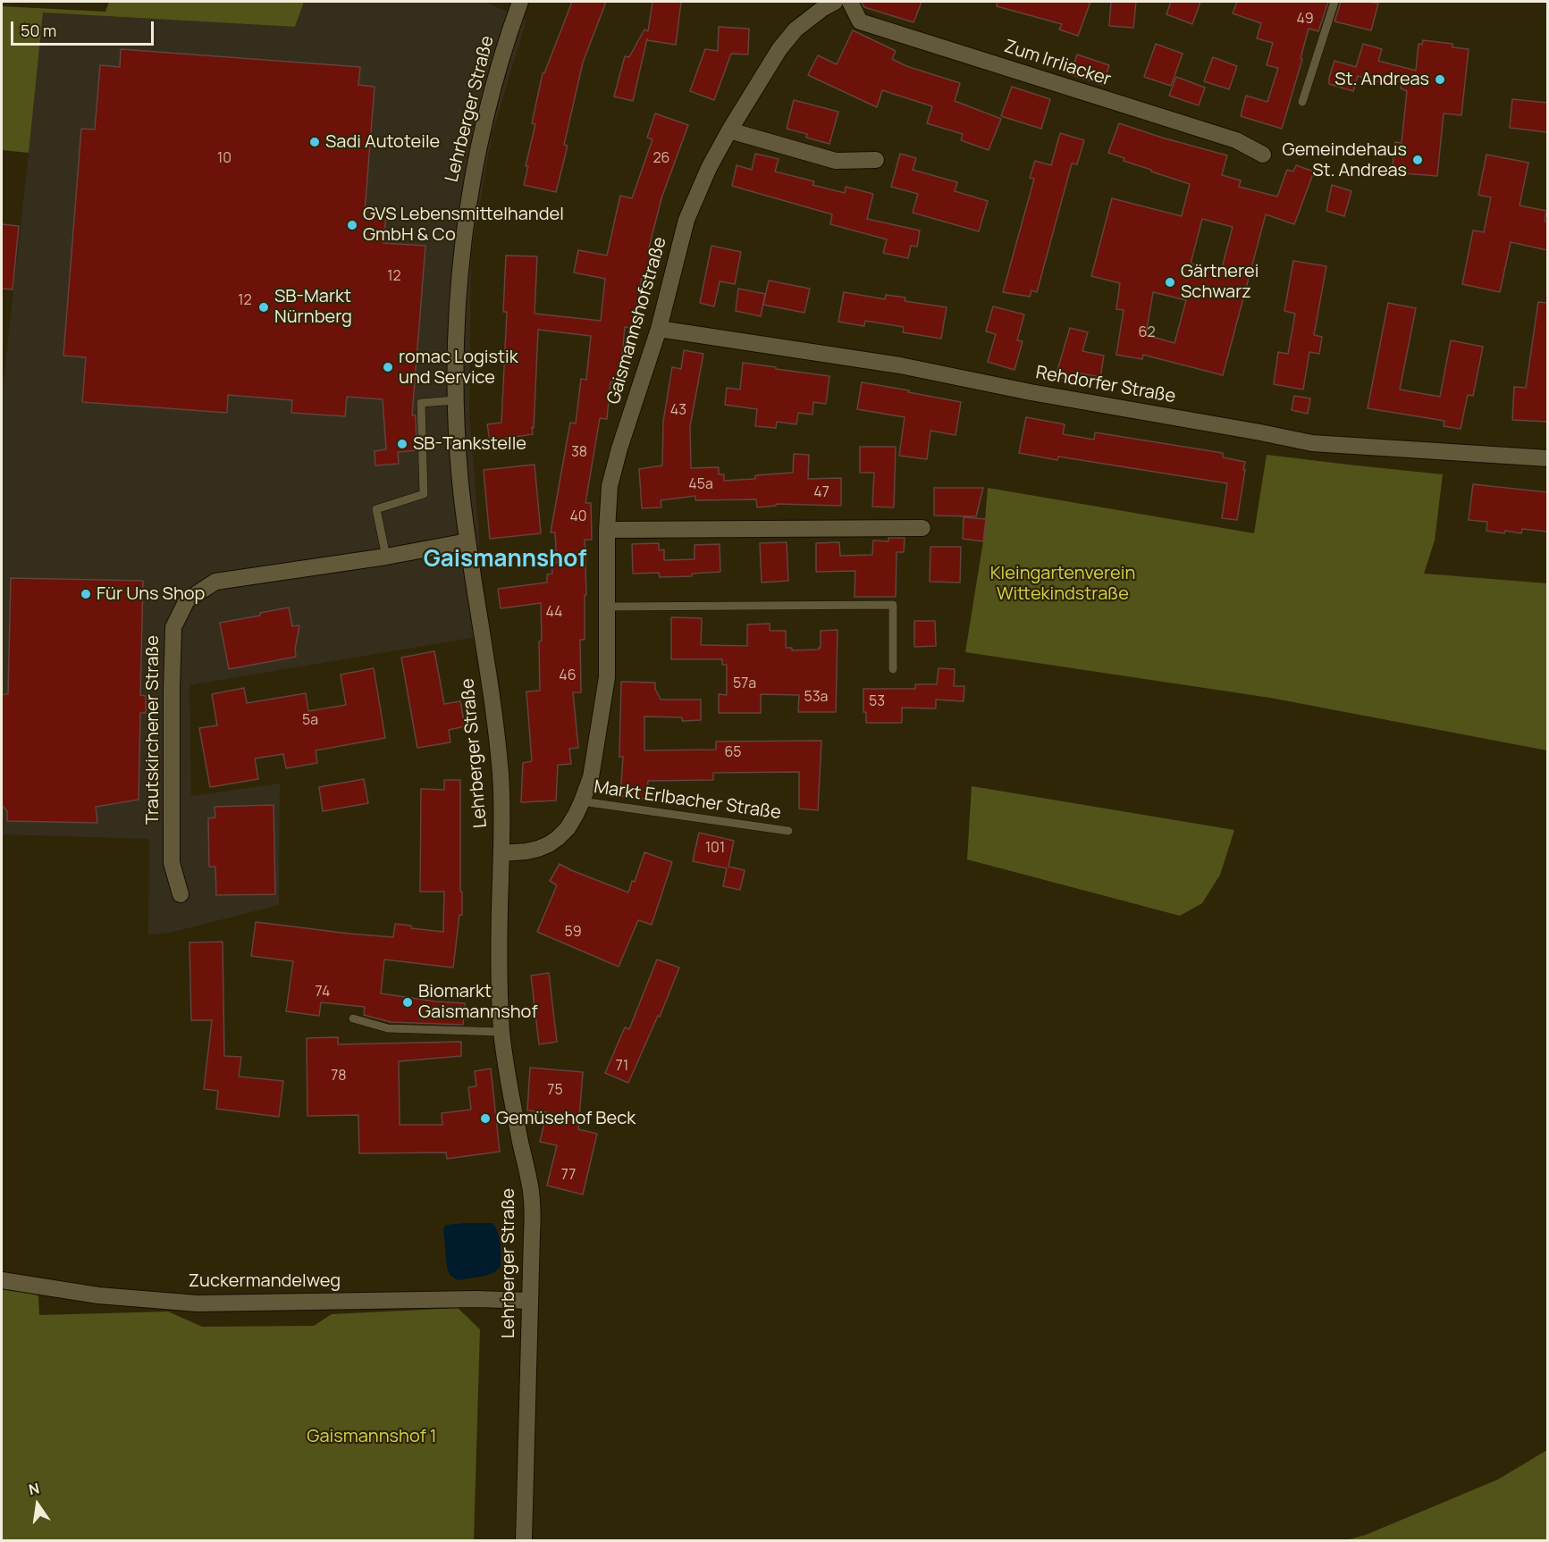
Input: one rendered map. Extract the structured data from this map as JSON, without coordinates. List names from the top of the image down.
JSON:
{
  "streets": {
    "street": [
      "Zum Irrliacker",
      "Lehrberger Straße",
      "Gaismannshofstraße",
      "Rehdorfer Straße",
      "Trautskirchener Straße",
      "Zuckermandelweg"
    ],
    "lane": ["Markt Erlbacher Straße"]
  },
  "crossings": [
    ["Lehrberger Straße", "Gaismannshofstraße"],
    ["Lehrberger Straße", "Trautskirchener Straße"],
    ["Lehrberger Straße", "Zuckermandelweg"],
    ["Gaismannshofstraße", "Rehdorfer Straße"],
    ["Gaismannshofstraße", "Markt Erlbacher Straße"]
  ],
  "districts": ["Gaismannshof"],
  "parks": ["Kleingartenverein Wittekindstraße", "Gaismannshof 1"],
  "places": [
    "St. Andreas",
    "Sadi Autoteile",
    "Gemeindehaus St. Andreas",
    "GVS Lebensmittelhandel GmbH & Co",
    "Gärtnerei Schwarz",
    "SB-Markt Nürnberg",
    "romac Logistik und Service",
    "SB-Tankstelle",
    "Für Uns Shop",
    "Biomarkt Gaismannshof",
    "Gemüsehof Beck"
  ],
  "house_numbers": [
    "49",
    "10",
    "26",
    "12",
    "12",
    "62",
    "43",
    "38",
    "45a",
    "47",
    "40",
    "44",
    "46",
    "57a",
    "53a",
    "53",
    "5a",
    "65",
    "101",
    "59",
    "74",
    "71",
    "78",
    "75",
    "77"
  ],
  "scale_bar": "50 m",
  "north": "top"
}
